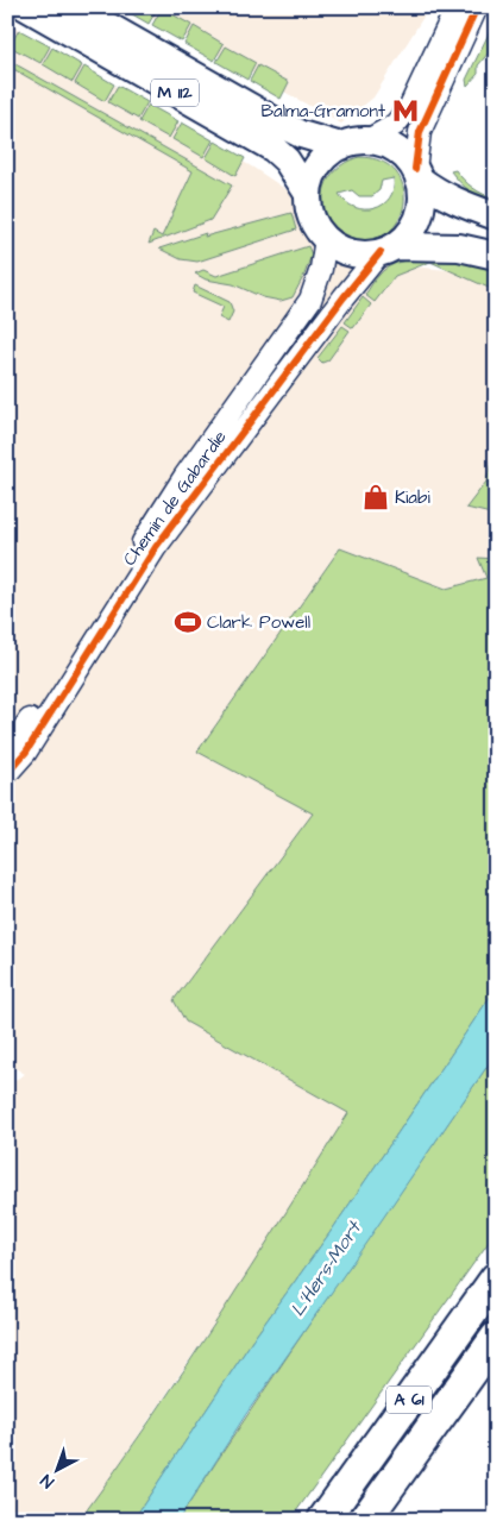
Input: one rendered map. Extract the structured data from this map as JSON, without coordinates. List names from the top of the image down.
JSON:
{
  "streets": {
    "highway": ["A 61"],
    "main road": ["M 112"],
    "street": ["Chemin de Gabardie"]
  },
  "crossings": [
    ["M 112", "Chemin de Gabardie"]
  ],
  "water": ["L'Hers-Mort"],
  "places": {
    "metro station": ["Balma-Gramont"],
    "shop": ["Kiabi"],
    "sports": ["Clark Powell"]
  },
  "north": "bottom left"
}
